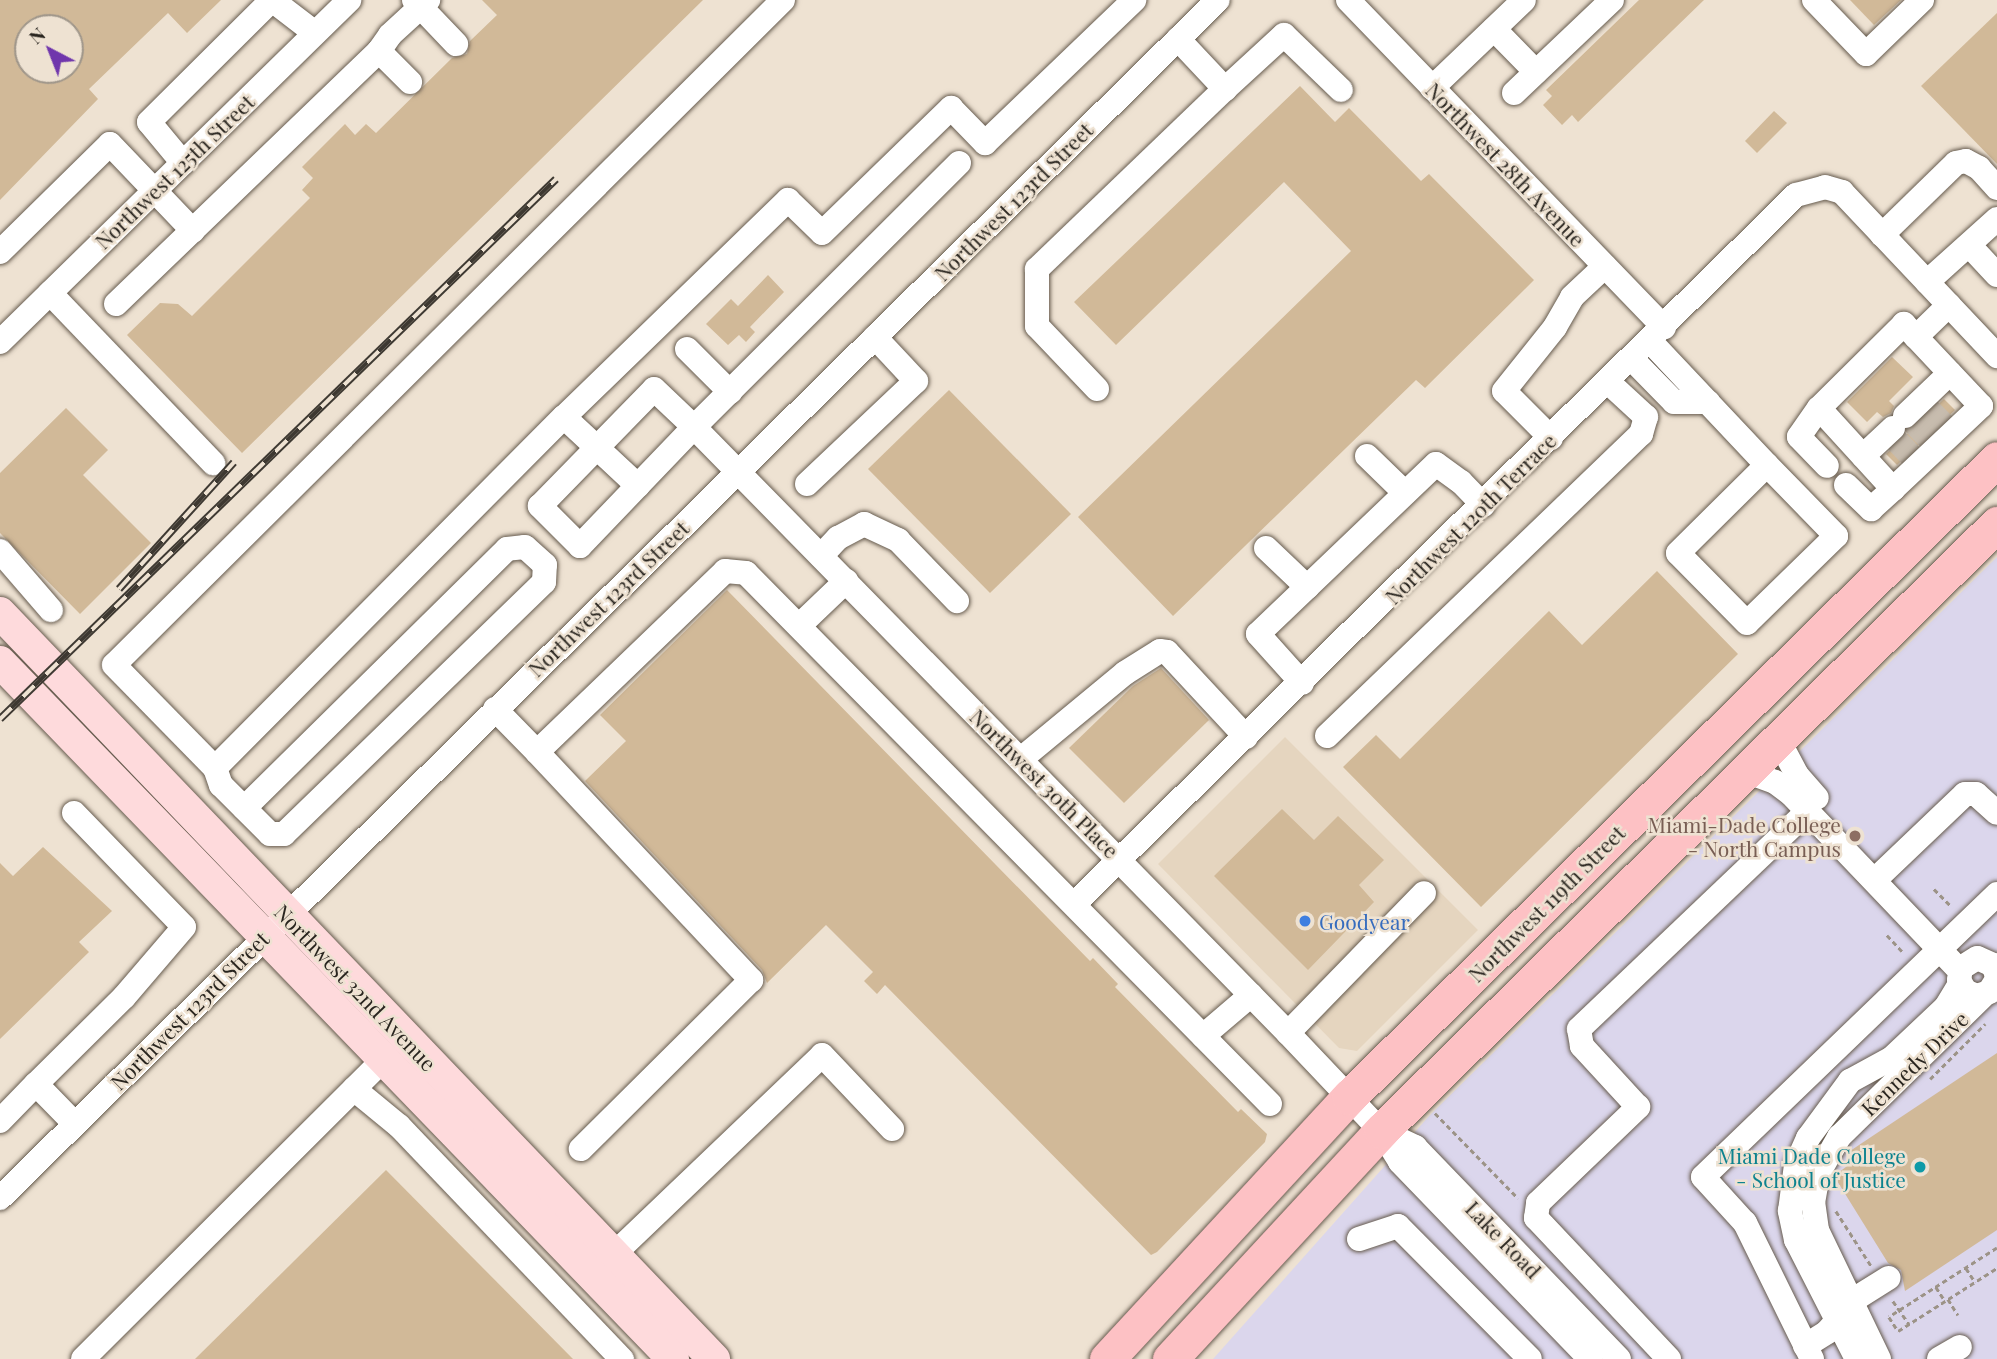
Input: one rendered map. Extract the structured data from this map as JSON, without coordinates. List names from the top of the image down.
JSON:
{
  "streets": {
    "highway": ["Northwest 119th Street"],
    "main road": ["Northwest 32nd Avenue"],
    "street": [
      "Northwest 28th Avenue",
      "Northwest 125th Street",
      "Northwest 123rd Street",
      "Northwest 120th Terrace",
      "Northwest 30th Place",
      "Kennedy Drive",
      "Lake Road"
    ]
  },
  "crossings": [
    ["Northwest 28th Avenue", "Northwest 120th Terrace"],
    ["Northwest 123rd Street", "Northwest 30th Place"],
    ["Northwest 123rd Street", "Northwest 32nd Avenue"],
    ["Northwest 120th Terrace", "Northwest 30th Place"],
    ["Northwest 30th Place", "Northwest 119th Street"],
    ["Northwest 30th Place", "Lake Road"],
    ["Northwest 119th Street", "Lake Road"]
  ],
  "places": ["Miami-Dade College - North Campus", "Goodyear", "Miami Dade College - School of Justice"],
  "north": "top left"
}
